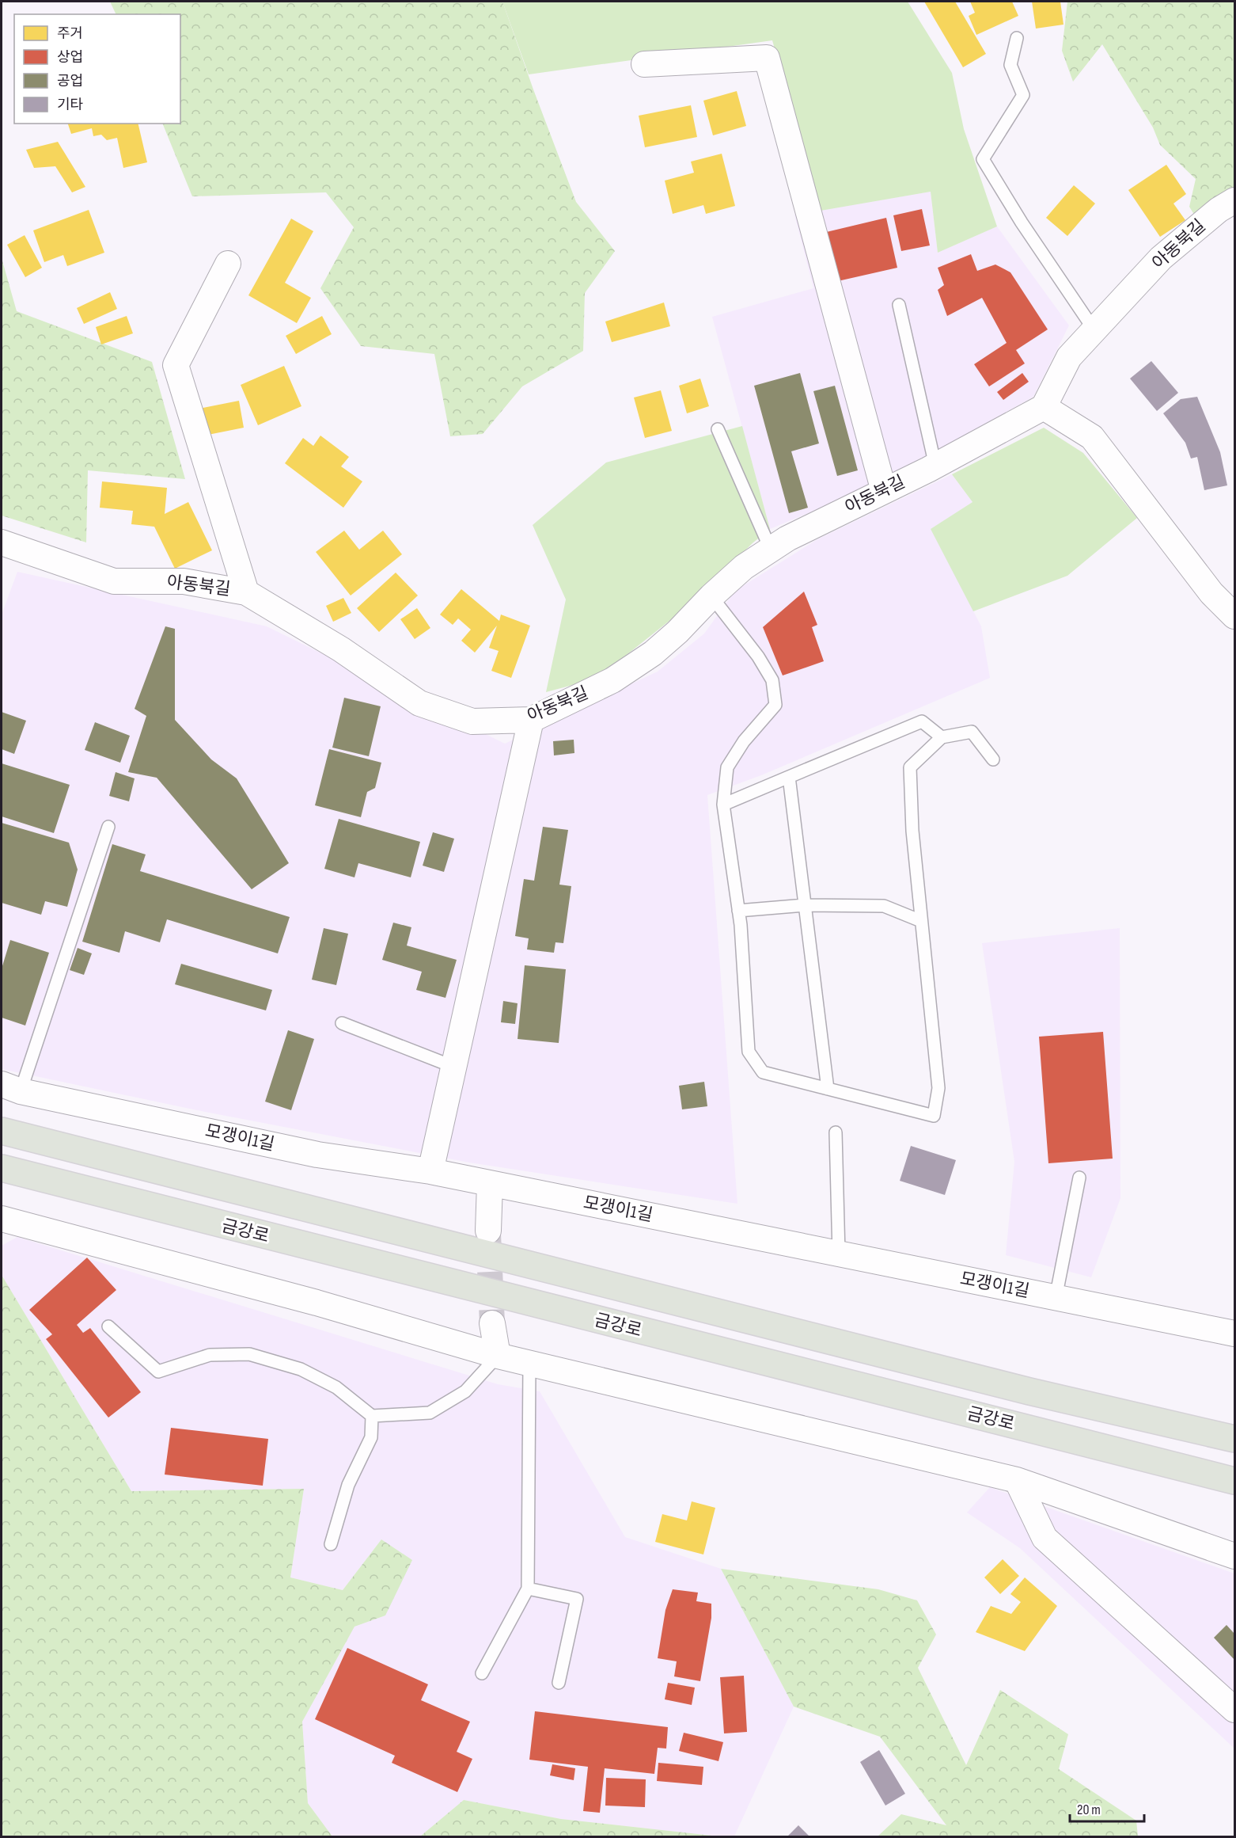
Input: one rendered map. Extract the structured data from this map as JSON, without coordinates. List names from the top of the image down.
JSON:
{
  "streets": {
    "highway": ["금강로"],
    "street": ["아동북길", "모갱이1길"]
  },
  "legend": [
    "주거",
    "상업",
    "공업",
    "기타"
  ],
  "scale_bar": "20 m"
}
